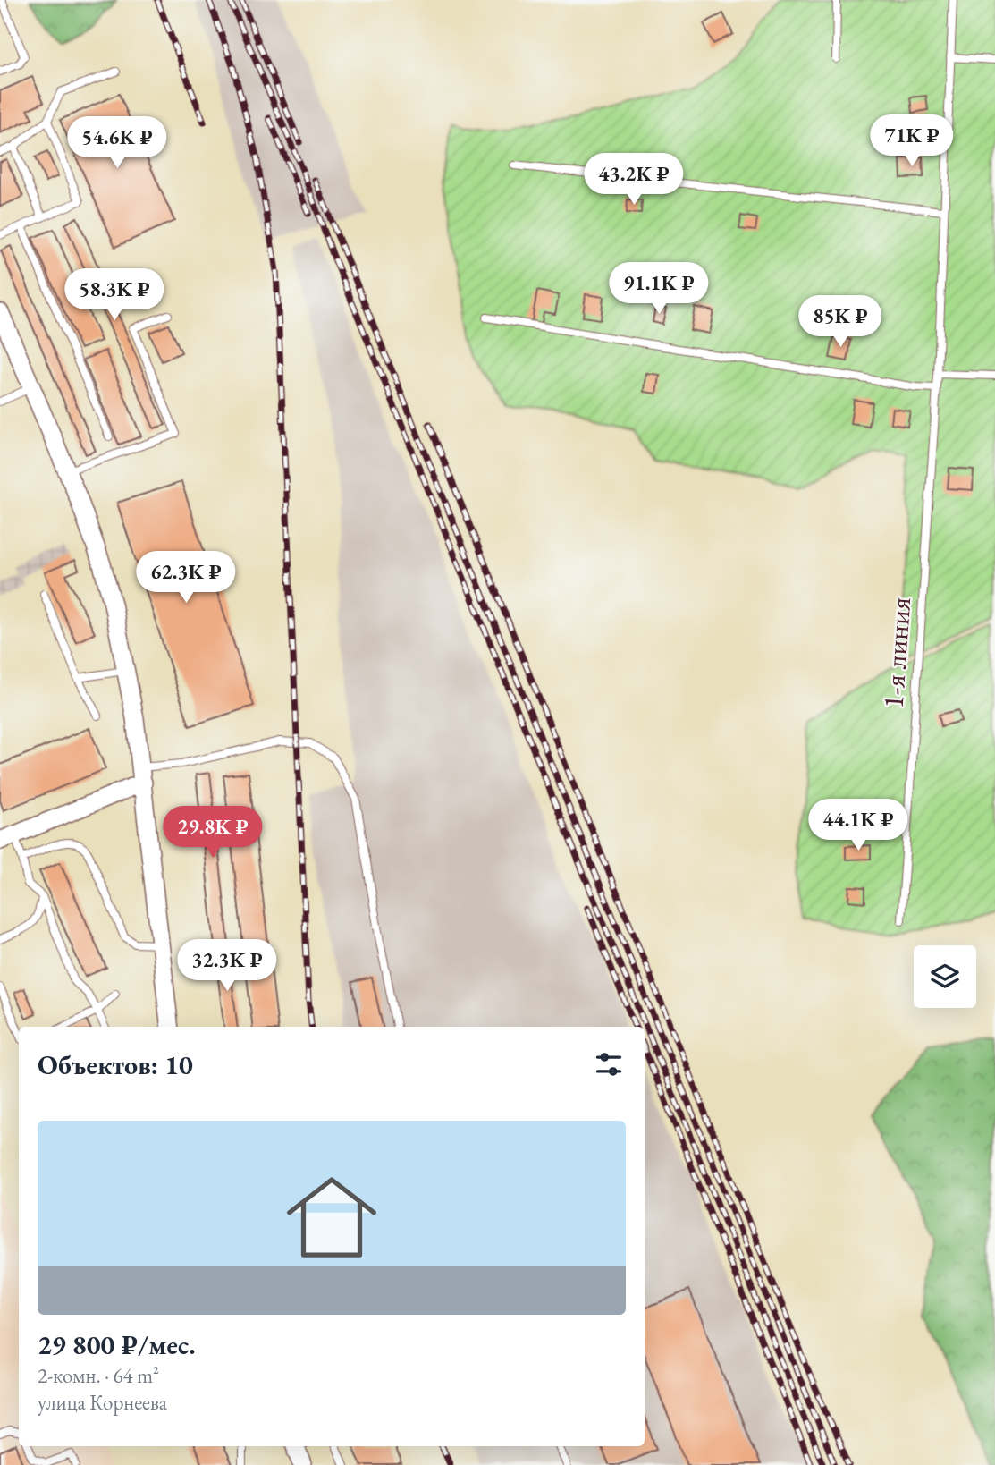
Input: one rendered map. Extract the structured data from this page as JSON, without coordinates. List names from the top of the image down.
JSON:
{
  "streets": {
    "lane": ["1-я линия"]
  },
  "page": {
    "price": [
      "71K ₽",
      "54.6K ₽",
      "43.2K ₽",
      "91.1K ₽",
      "58.3K ₽",
      "85K ₽",
      "62.3K ₽",
      "44.1K ₽",
      "29.8K ₽",
      "32.3K ₽"
    ],
    "heading": "Объектов: 10",
    "list": [
      {
        "name": "29 800 ₽/мес.",
        "note": "2-комн. · 64 m² · улица Корнеева"
      }
    ]
  }
}
